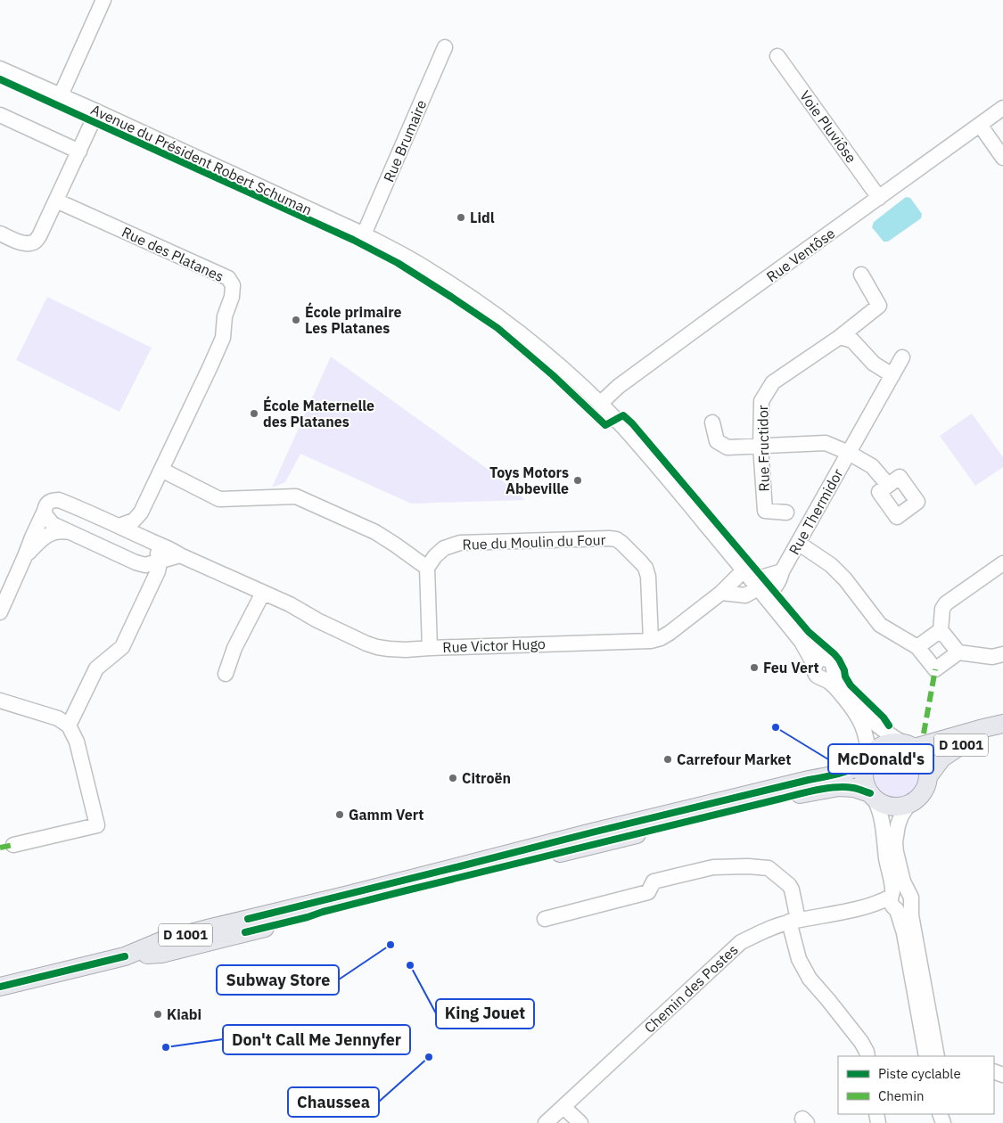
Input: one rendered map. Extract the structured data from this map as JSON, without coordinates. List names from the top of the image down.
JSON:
{
  "streets": {
    "main road": ["D 1001"],
    "street": [
      "Voie Pluviôse",
      "Rue Brumaire",
      "Avenue du Président Robert Schuman",
      "Rue des Platanes",
      "Rue Ventôse",
      "Rue Fructidor",
      "Rue Thermidor",
      "Rue du Moulin du Four",
      "Rue Victor Hugo",
      "Chemin des Postes"
    ]
  },
  "crossings": [
    ["Voie Pluviôse", "Rue Ventôse"],
    ["Rue Brumaire", "Avenue du Président Robert Schuman"],
    ["Avenue du Président Robert Schuman", "Rue Ventôse"],
    ["Avenue du Président Robert Schuman", "Rue Thermidor"],
    ["Avenue du Président Robert Schuman", "Rue Victor Hugo"],
    ["Rue Thermidor", "Rue Victor Hugo"],
    ["Rue du Moulin du Four", "Rue Victor Hugo"]
  ],
  "places": [
    "Lidl",
    "École primaire Les Platanes",
    "École Maternelle des Platanes",
    "Toys Motors Abbeville",
    "Feu Vert",
    "McDonald's",
    "Carrefour Market",
    "Citroën",
    "Gamm Vert",
    "Subway Store",
    "King Jouet",
    "Kiabi",
    "Don't Call Me Jennyfer",
    "Chaussea"
  ],
  "legend": ["Piste cyclable", "Chemin"]
}
